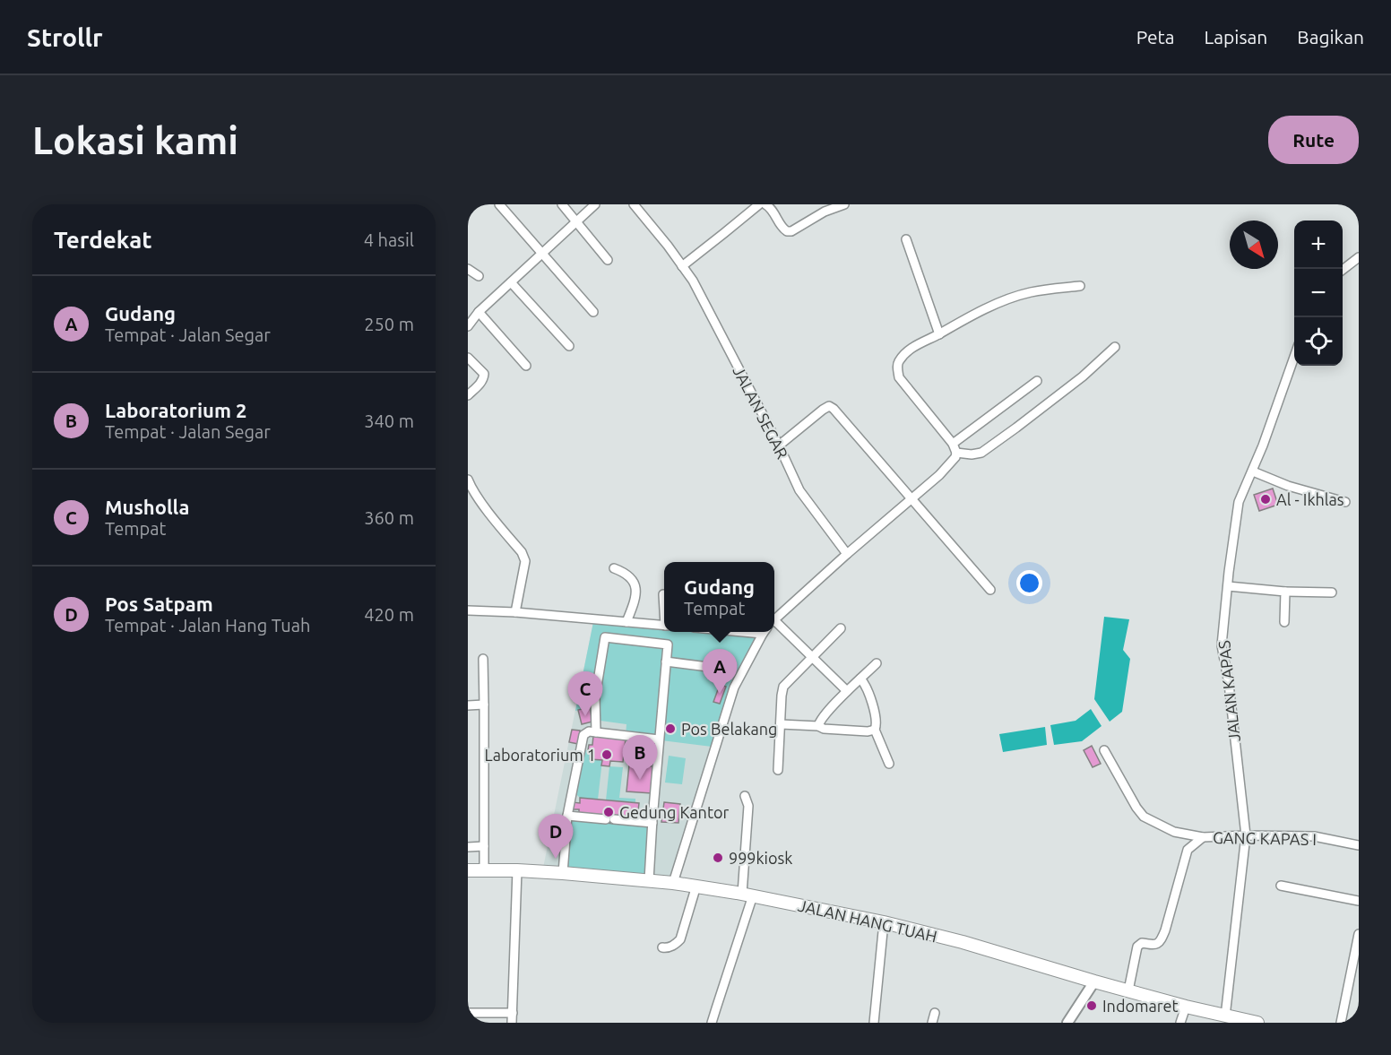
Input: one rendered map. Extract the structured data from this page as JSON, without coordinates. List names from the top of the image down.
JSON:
{
  "streets": {
    "main road": ["JALAN HANG TUAH"],
    "street": ["JALAN SEGAR", "JALAN KAPAS", "GANG KAPAS I"]
  },
  "crossings": [
    ["JALAN KAPAS", "GANG KAPAS I"],
    ["JALAN KAPAS", "JALAN HANG TUAH"]
  ],
  "places": [
    "Al - Ikhlas",
    "Pos Belakang",
    "Laboratorium 1",
    "Gedung Kantor",
    "999kiosk",
    "Indomaret"
  ],
  "north": "bottom right",
  "page": {
    "header": "Strollr",
    "nav": ["Peta", "Lapisan", "Bagikan"],
    "buttons": "Rute",
    "title": "Lokasi kami",
    "heading": ["Terdekat", "4 hasil"],
    "map_buttons": ["+", "−"],
    "list": [
      {
        "mark": "A",
        "name": "Gudang",
        "note": "Tempat · Jalan Segar",
        "value": "250 m"
      },
      {
        "mark": "B",
        "name": "Laboratorium 2",
        "note": "Tempat · Jalan Segar",
        "value": "340 m"
      },
      {
        "mark": "C",
        "name": "Musholla",
        "note": "Tempat",
        "value": "360 m"
      },
      {
        "mark": "D",
        "name": "Pos Satpam",
        "note": "Tempat · Jalan Hang Tuah",
        "value": "420 m"
      }
    ],
    "popup": ["Gudang", "Tempat"],
    "pins": [
      "A",
      "C",
      "B",
      "D"
    ]
  }
}
